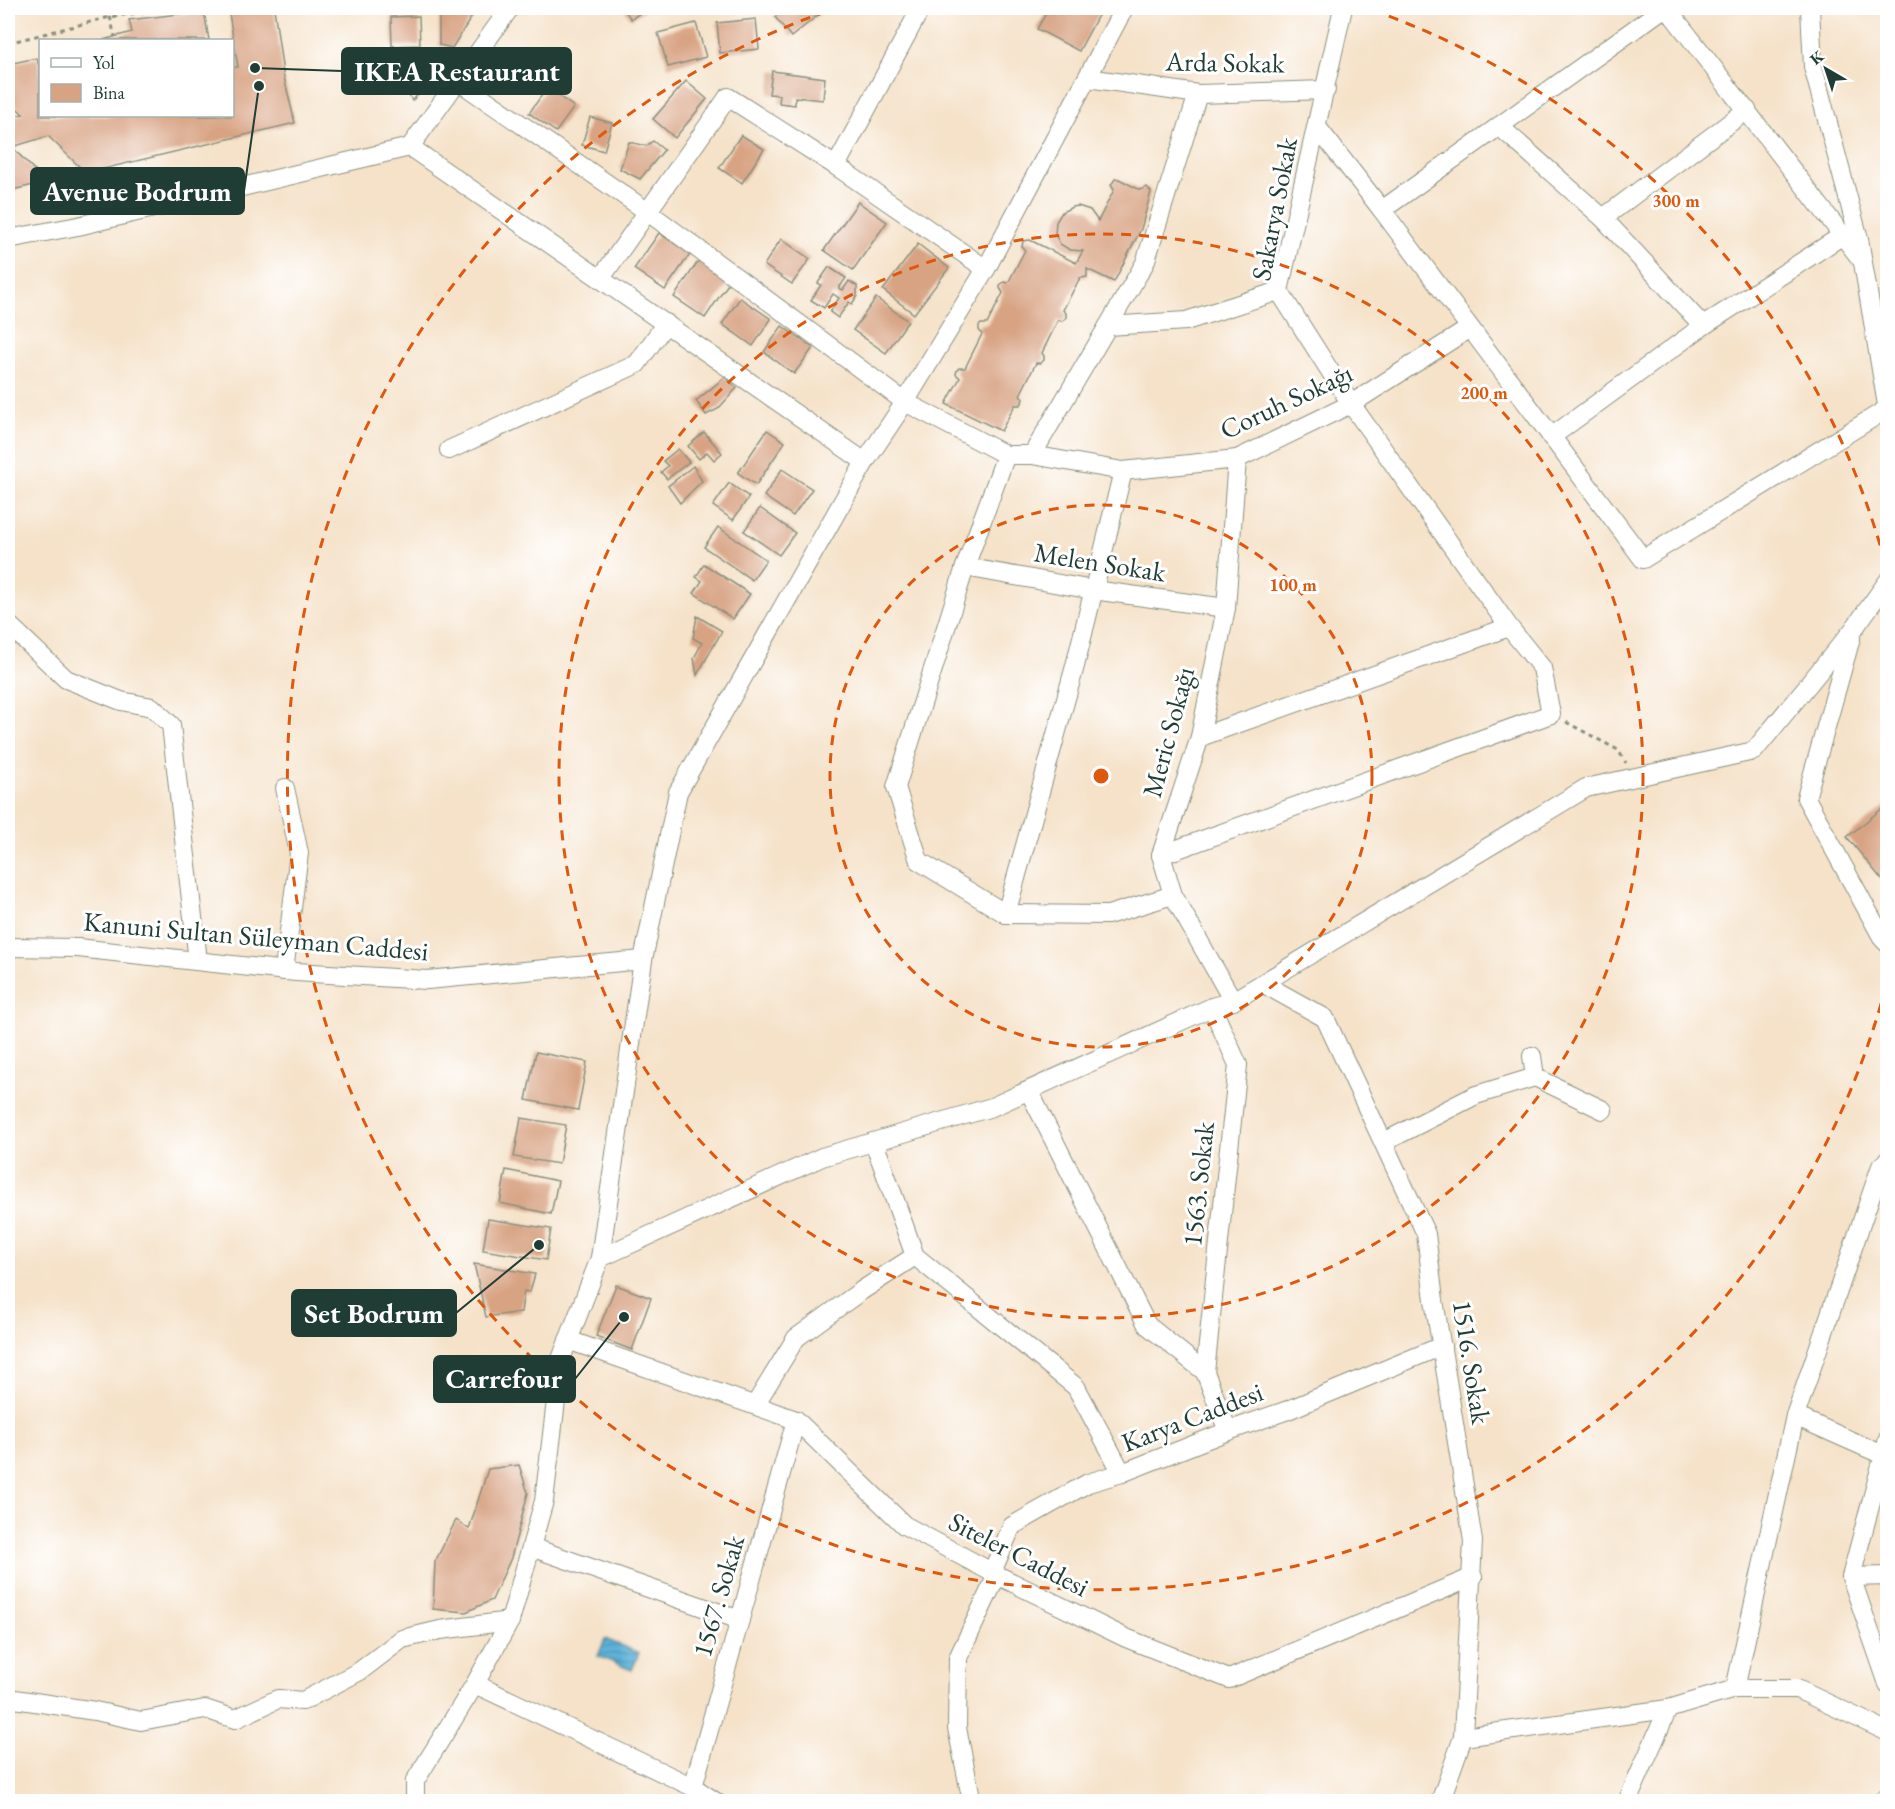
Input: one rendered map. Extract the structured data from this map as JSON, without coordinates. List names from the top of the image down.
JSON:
{
  "streets": {
    "street": [
      "Arda Sokak",
      "Sakarya Sokak",
      "Coruh Sokağı",
      "Melen Sokak",
      "Meric Sokağı",
      "Kanuni Sultan Süleyman Caddesi",
      "1563. Sokak",
      "1516. Sokak",
      "Karya Caddesi",
      "Siteler Caddesi",
      "1567. Sokak"
    ]
  },
  "crossings": [
    ["Arda Sokak", "Sakarya Sokak"],
    ["Sakarya Sokak", "Coruh Sokağı"],
    ["Coruh Sokağı", "Meric Sokağı"],
    ["Melen Sokak", "Meric Sokağı"],
    ["1516. Sokak", "Karya Caddesi"],
    ["1516. Sokak", "Siteler Caddesi"],
    ["Karya Caddesi", "Siteler Caddesi"],
    ["Siteler Caddesi", "1567. Sokak"]
  ],
  "places": [
    "IKEA Restaurant",
    "Avenue Bodrum",
    "Set Bodrum",
    "Carrefour"
  ],
  "legend": ["Yol", "Bina"],
  "north": "top left",
  "rings": ["300 m", "200 m", "100 m"]
}
